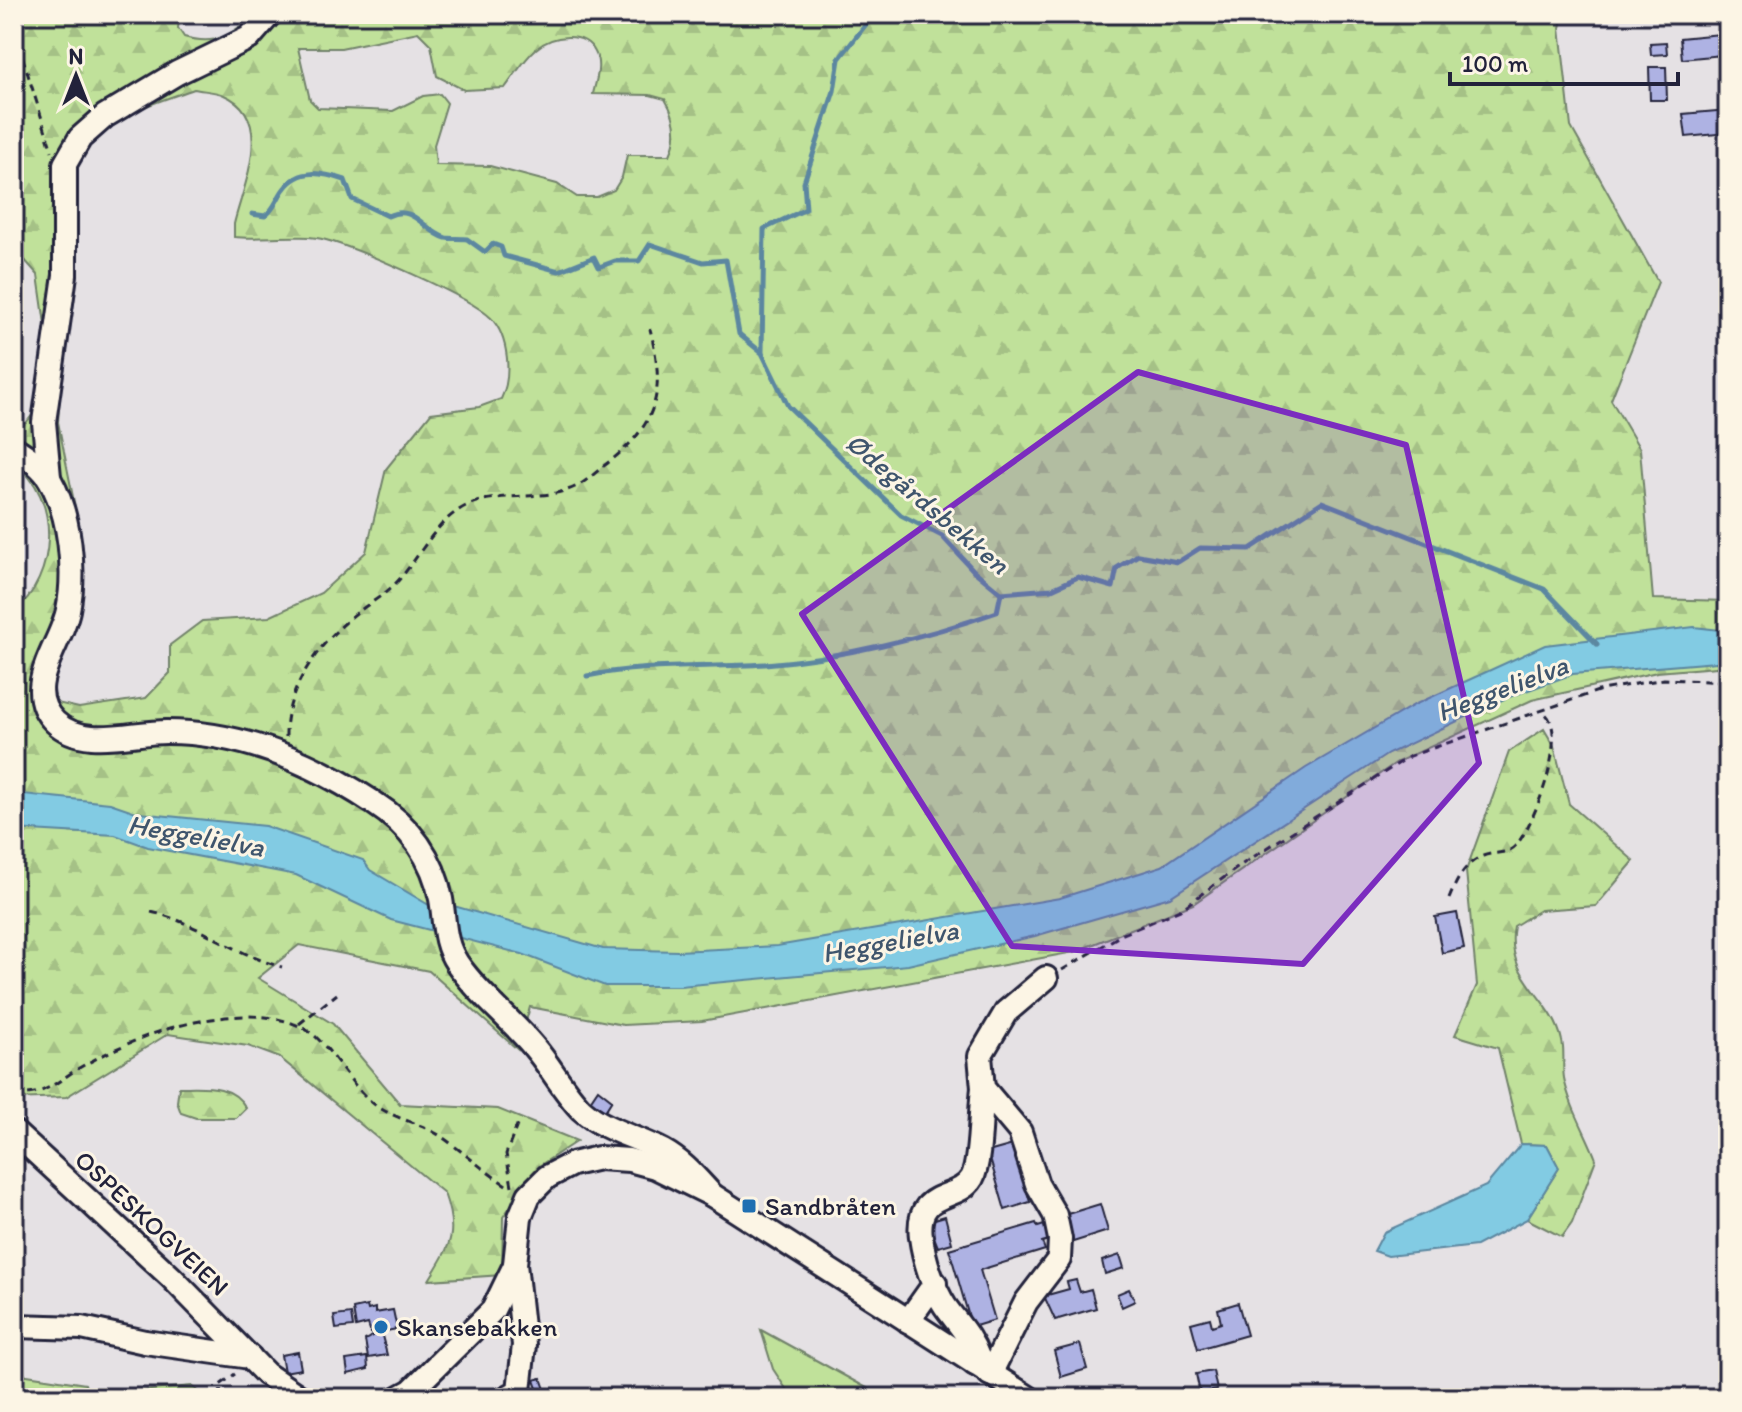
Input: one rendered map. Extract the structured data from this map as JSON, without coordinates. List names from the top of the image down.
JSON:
{
  "streets": {
    "street": ["OSPESKOGVEIEN"]
  },
  "water": ["Ødegårdsbekken", "Heggelielva"],
  "places": {
    "transit": ["Sandbråten"],
    "other": ["Skansebakken"]
  },
  "scale_bar": "100 m",
  "north": "top"
}
